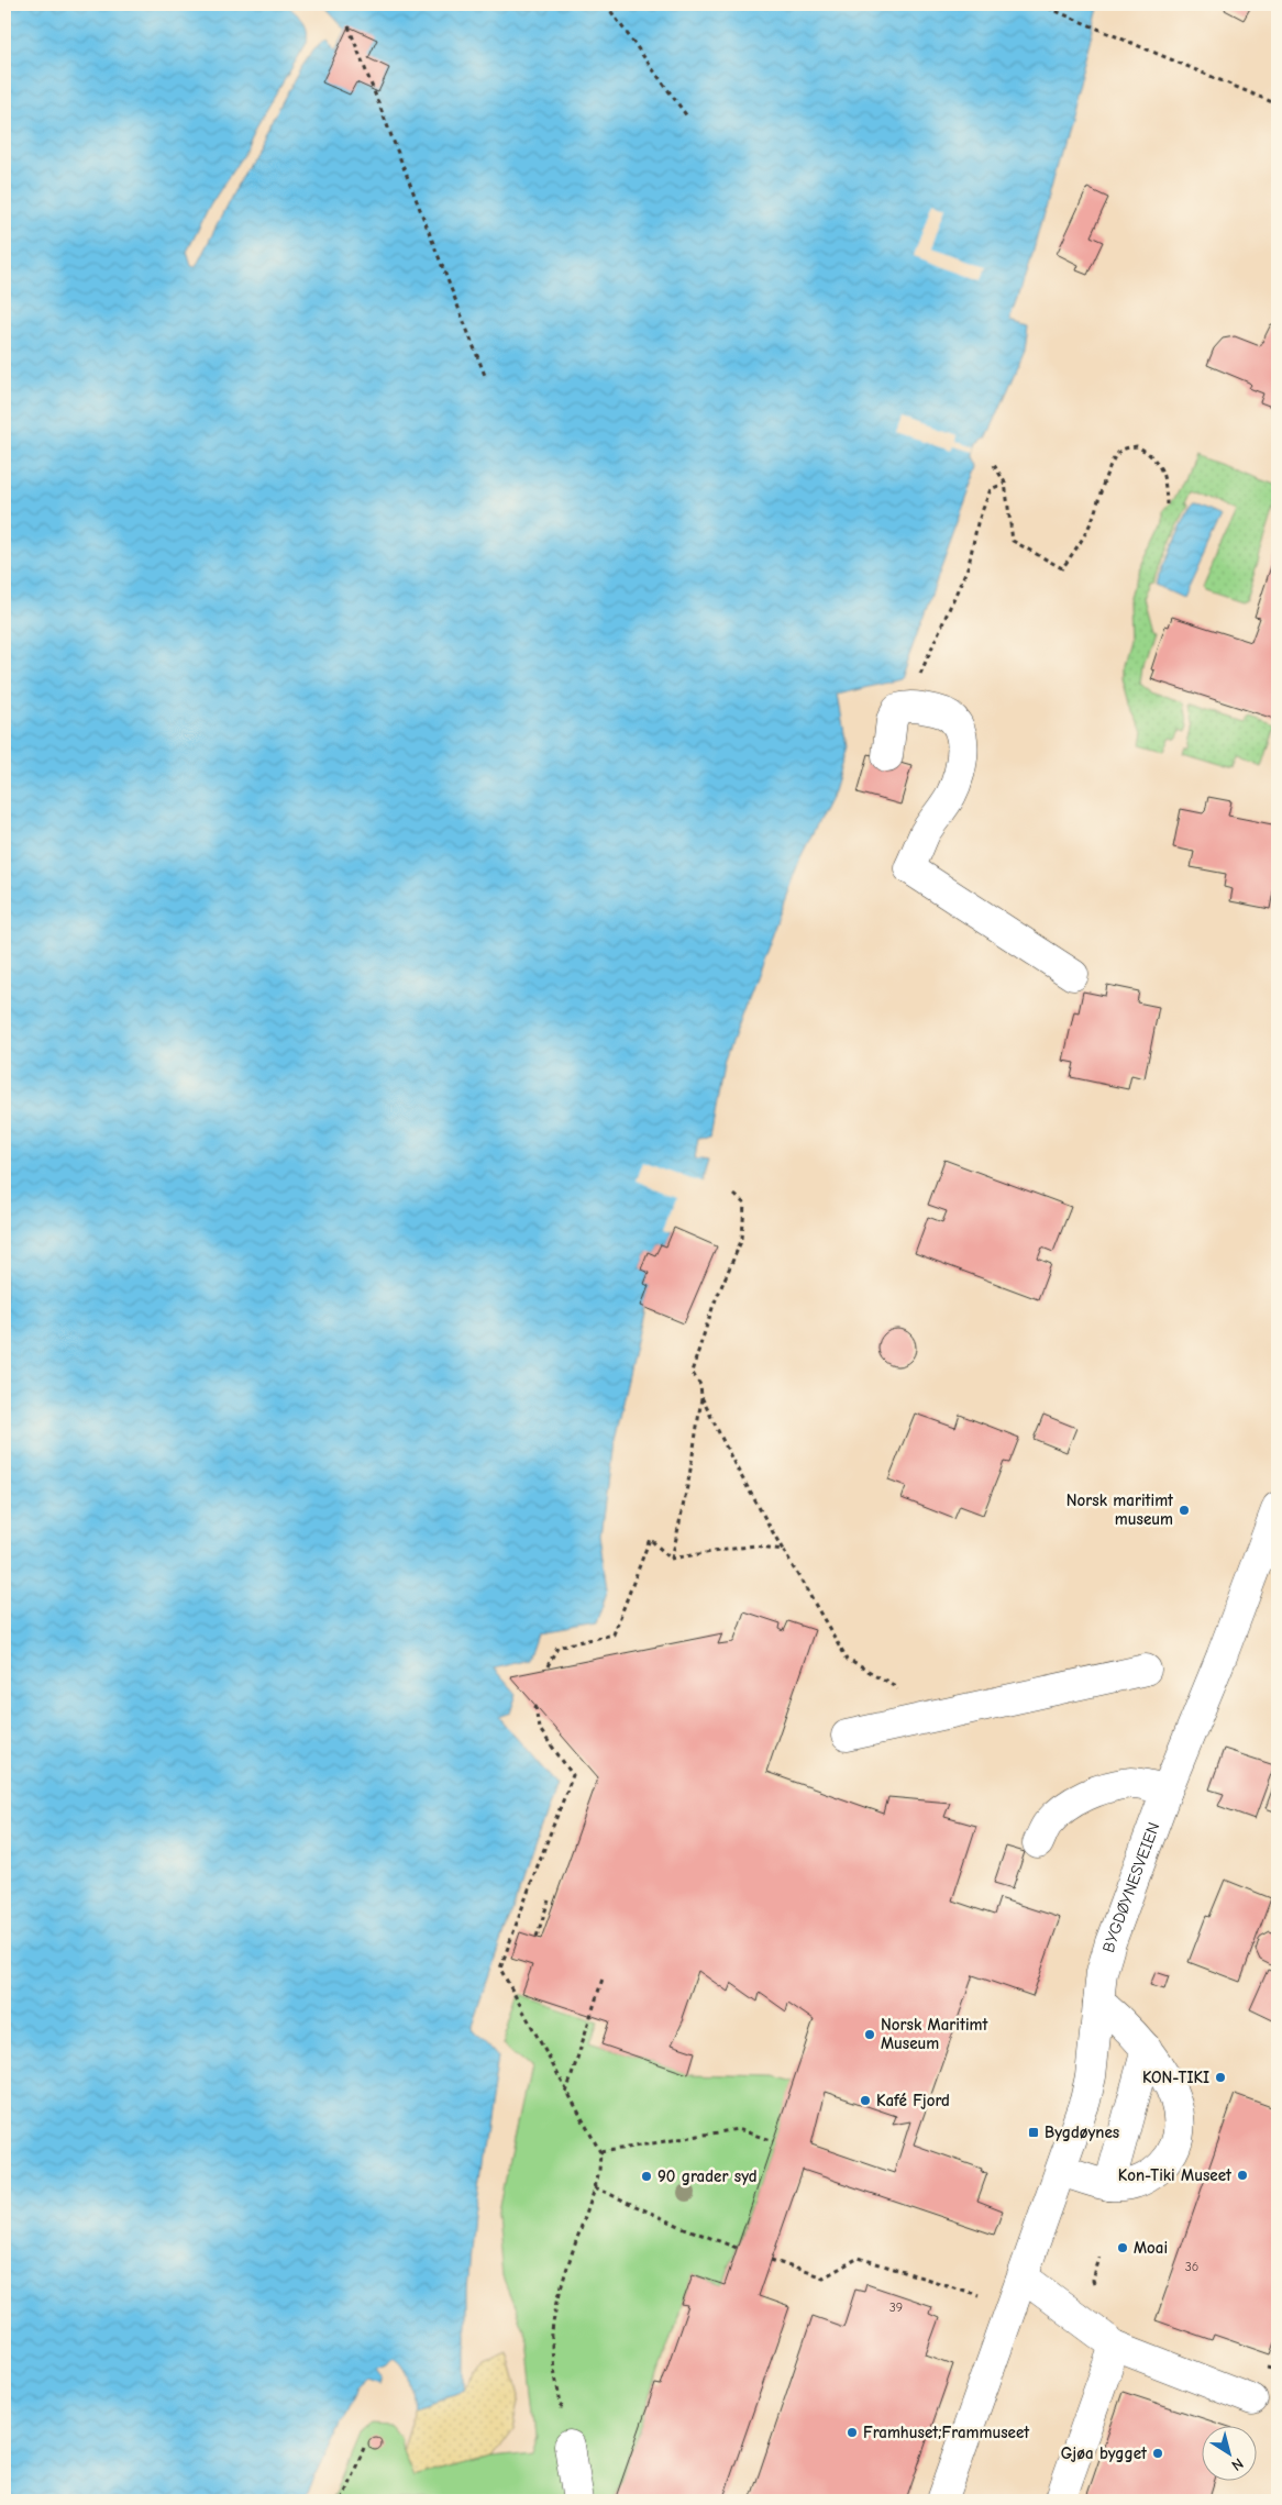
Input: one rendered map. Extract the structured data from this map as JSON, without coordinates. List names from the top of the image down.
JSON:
{
  "streets": {
    "street": ["BYGDØYNESVEIEN"]
  },
  "places": {
    "other": [
      "Norsk maritimt museum",
      "Norsk Maritimt Museum",
      "KON-TIKI",
      "Kafé Fjord",
      "Kon-Tiki Museet",
      "90 grader syd",
      "Moai",
      "Framhuset;Frammuseet",
      "Gjøa bygget"
    ],
    "transit": ["Bygdøynes"]
  },
  "house_numbers": ["36", "39"],
  "north": "bottom right"
}
